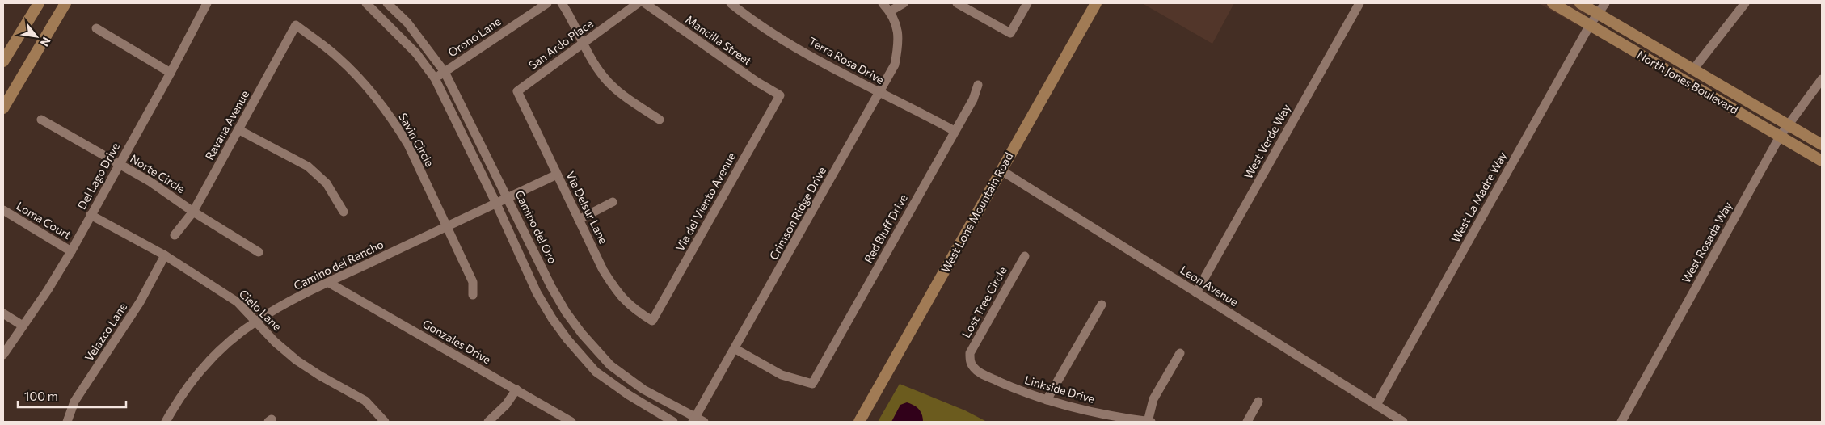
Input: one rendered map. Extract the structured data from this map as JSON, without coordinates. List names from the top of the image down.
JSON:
{
  "streets": {
    "main road": ["North Jones Boulevard", "West Lone Mountain Road"],
    "street": [
      "Orono Lane",
      "Mancilla Street",
      "San Ardo Place",
      "Terra Rosa Drive",
      "Ravana Avenue",
      "Savin Circle",
      "West Verde Way",
      "Norte Circle",
      "Del Lago Drive",
      "West La Madre Way",
      "Via del Viento Avenue",
      "Via Delsur Lane",
      "Crimson Ridge Drive",
      "Loma Court",
      "Camino del Oro",
      "Red Bluff Drive",
      "West Rosada Way",
      "Camino del Rancho",
      "Leon Avenue",
      "Lost Tree Circle",
      "Cielo Lane",
      "Velazco Lane",
      "Gonzales Drive",
      "Linkside Drive"
    ]
  },
  "crossings": [
    ["Orono Lane", "Camino del Oro"],
    ["Mancilla Street", "Via del Viento Avenue"],
    ["San Ardo Place", "Via Delsur Lane"],
    ["Terra Rosa Drive", "Crimson Ridge Drive"],
    ["Terra Rosa Drive", "Red Bluff Drive"],
    ["North Jones Boulevard", "West La Madre Way"],
    ["North Jones Boulevard", "West Rosada Way"],
    ["Ravana Avenue", "Savin Circle"],
    ["Ravana Avenue", "Norte Circle"],
    ["Savin Circle", "Camino del Rancho"],
    ["West Verde Way", "Leon Avenue"],
    ["Norte Circle", "Del Lago Drive"],
    ["Del Lago Drive", "Loma Court"],
    ["Del Lago Drive", "Cielo Lane"],
    ["West La Madre Way", "Leon Avenue"],
    ["Via del Viento Avenue", "Via Delsur Lane"],
    ["Via Delsur Lane", "Camino del Rancho"],
    ["West Lone Mountain Road", "Leon Avenue"],
    ["Crimson Ridge Drive", "Camino del Oro"],
    ["Crimson Ridge Drive", "Red Bluff Drive"],
    ["Camino del Oro", "Camino del Rancho"],
    ["Camino del Rancho", "Cielo Lane"],
    ["Camino del Rancho", "Gonzales Drive"],
    ["Lost Tree Circle", "Linkside Drive"],
    ["Cielo Lane", "Velazco Lane"]
  ],
  "scale_bar": "100 m",
  "north": "bottom right"
}
